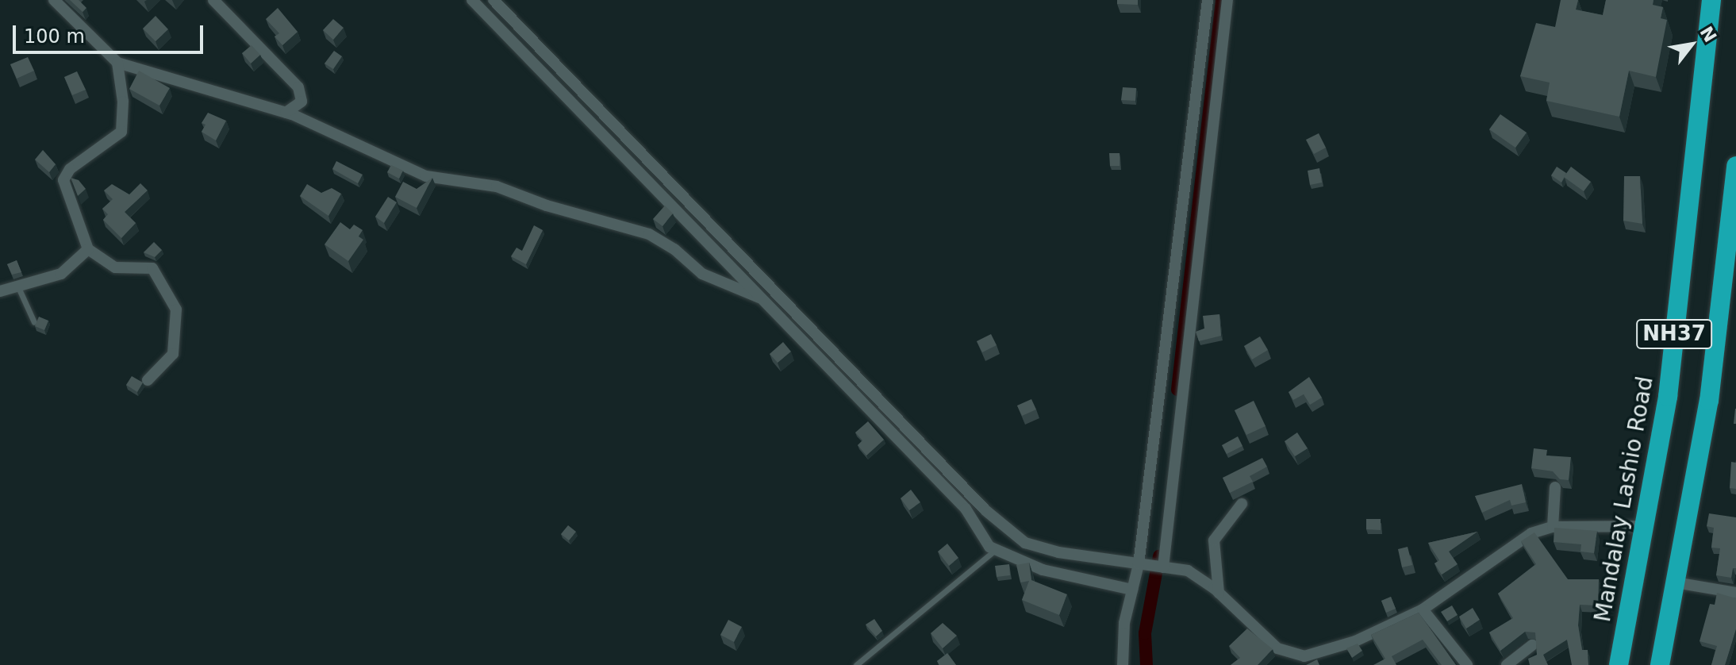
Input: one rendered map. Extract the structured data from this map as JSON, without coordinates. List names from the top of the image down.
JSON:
{
  "streets": {
    "highway": ["NH37", "Mandalay Lashio Road"]
  },
  "scale_bar": "100 m",
  "north": "top right"
}
